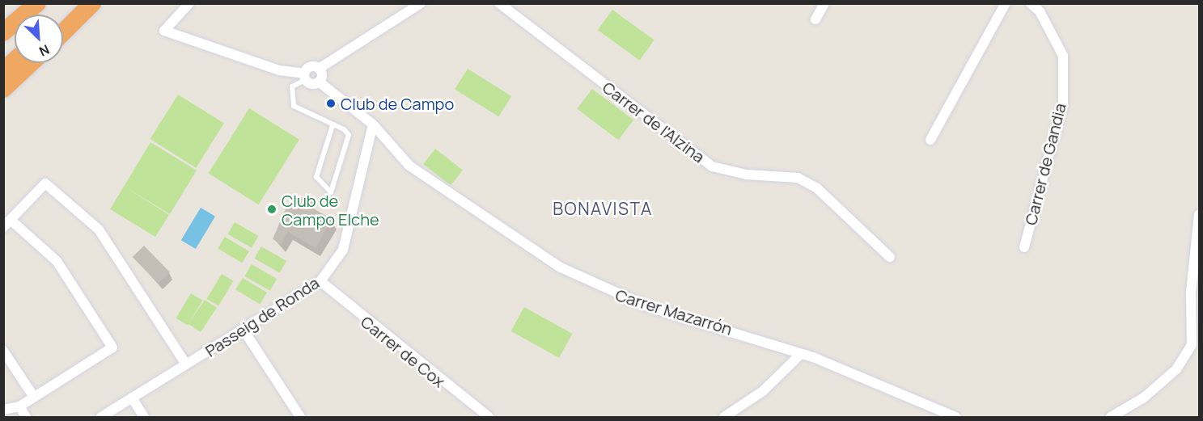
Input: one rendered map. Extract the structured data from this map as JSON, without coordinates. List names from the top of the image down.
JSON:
{
  "streets": {
    "street": [
      "Carrer de l'Alzina",
      "Carrer de Gandia",
      "Carrer Mazarrón",
      "Passeig de Ronda",
      "Carrer de Cox"
    ]
  },
  "crossings": [
    ["Carrer Mazarrón", "Passeig de Ronda"],
    ["Passeig de Ronda", "Carrer de Cox"]
  ],
  "districts": ["BONAVISTA"],
  "places": ["Club de Campo", "Club de Campo Elche"],
  "north": "bottom right"
}
